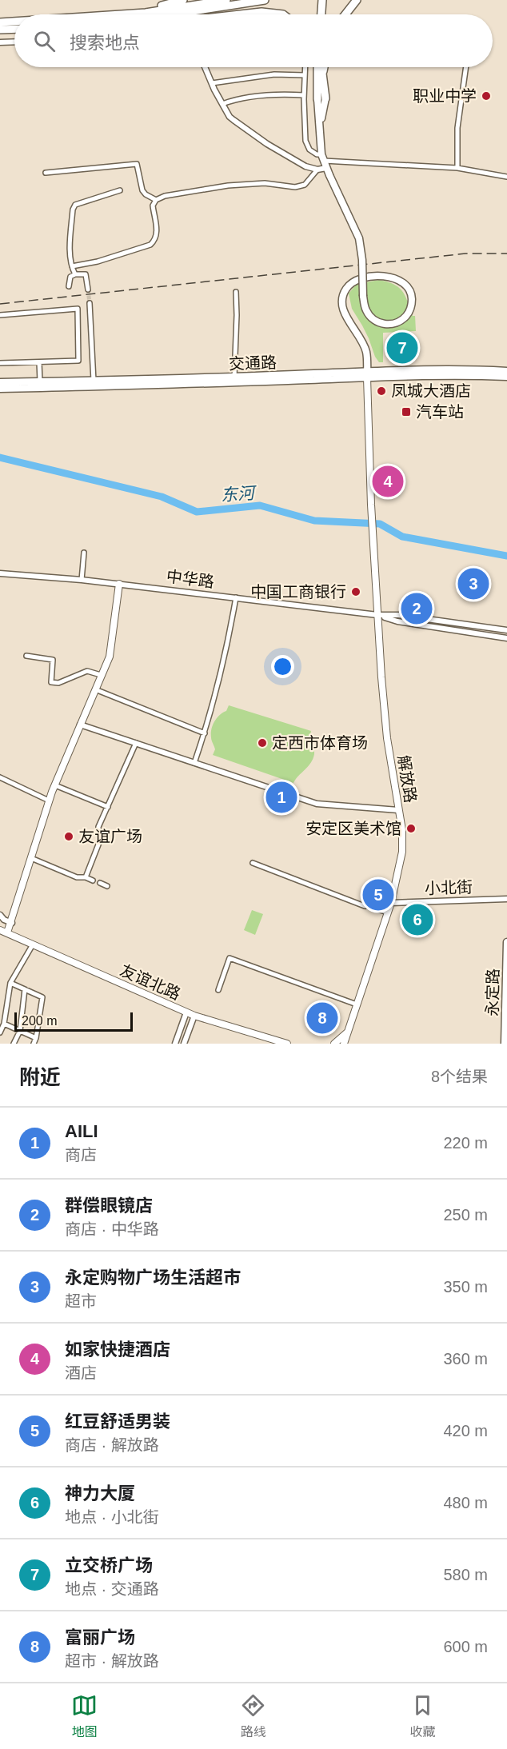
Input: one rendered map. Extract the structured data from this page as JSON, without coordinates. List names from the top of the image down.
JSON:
{
  "streets": {
    "main road": [
      "交通路",
      "解放路",
      "友谊北路",
      "永定路"
    ],
    "street": ["中华路", "小北街"]
  },
  "crossings": [
    ["交通路", "解放路"],
    ["中华路", "解放路"],
    ["解放路", "小北街"]
  ],
  "water": ["东河"],
  "places": {
    "other": [
      "职业中学",
      "凤城大酒店",
      "中国工商银行",
      "定西市体育场",
      "安定区美术馆",
      "友谊广场"
    ],
    "transit": ["汽车站"]
  },
  "scale_bar": "200 m",
  "page": {
    "search": "搜索地点",
    "pins": [
      "7",
      "4",
      "3",
      "2",
      "1",
      "5",
      "6",
      "8"
    ],
    "scale": "200 m",
    "heading": ["附近", "8个结果"],
    "list": [
      {
        "mark": "1",
        "name": "AILI",
        "note": "商店",
        "value": "220 m"
      },
      {
        "mark": "2",
        "name": "群偿眼镜店",
        "note": "商店 · 中华路",
        "value": "250 m"
      },
      {
        "mark": "3",
        "name": "永定购物广场生活超市",
        "note": "超市",
        "value": "350 m"
      },
      {
        "mark": "4",
        "name": "如家快捷酒店",
        "note": "酒店",
        "value": "360 m"
      },
      {
        "mark": "5",
        "name": "红豆舒适男装",
        "note": "商店 · 解放路",
        "value": "420 m"
      },
      {
        "mark": "6",
        "name": "神力大厦",
        "note": "地点 · 小北街",
        "value": "480 m"
      },
      {
        "mark": "7",
        "name": "立交桥广场",
        "note": "地点 · 交通路",
        "value": "580 m"
      },
      {
        "mark": "8",
        "name": "富丽广场",
        "note": "超市 · 解放路",
        "value": "600 m"
      }
    ],
    "nav": ["地图", "路线", "收藏"]
  }
}
